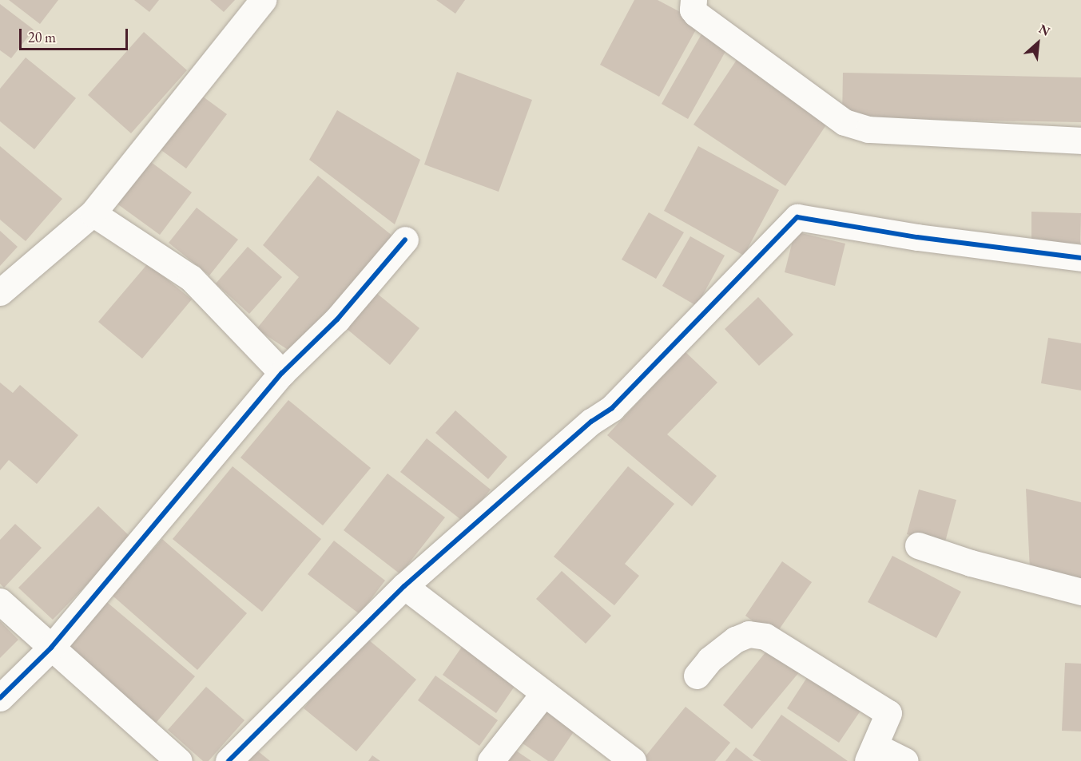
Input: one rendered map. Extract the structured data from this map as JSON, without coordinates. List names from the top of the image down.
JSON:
{
  "scale_bar": "20 m",
  "north": "top right"
}
